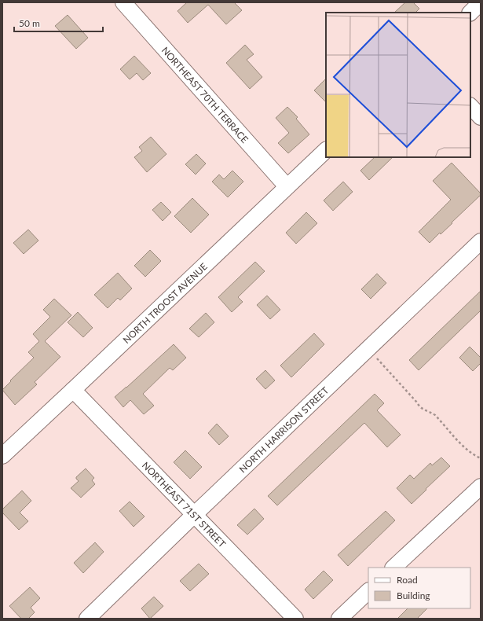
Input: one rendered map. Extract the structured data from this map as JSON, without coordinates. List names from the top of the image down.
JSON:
{
  "streets": {
    "street": [
      "NORTHEAST 70TH TERRACE",
      "NORTH TROOST AVENUE",
      "NORTH HARRISON STREET",
      "NORTHEAST 71ST STREET"
    ]
  },
  "crossings": [
    ["NORTHEAST 70TH TERRACE", "NORTH TROOST AVENUE"],
    ["NORTH TROOST AVENUE", "NORTHEAST 71ST STREET"],
    ["NORTH HARRISON STREET", "NORTHEAST 71ST STREET"]
  ],
  "legend": ["Road", "Building"],
  "scale_bar": "50 m"
}
